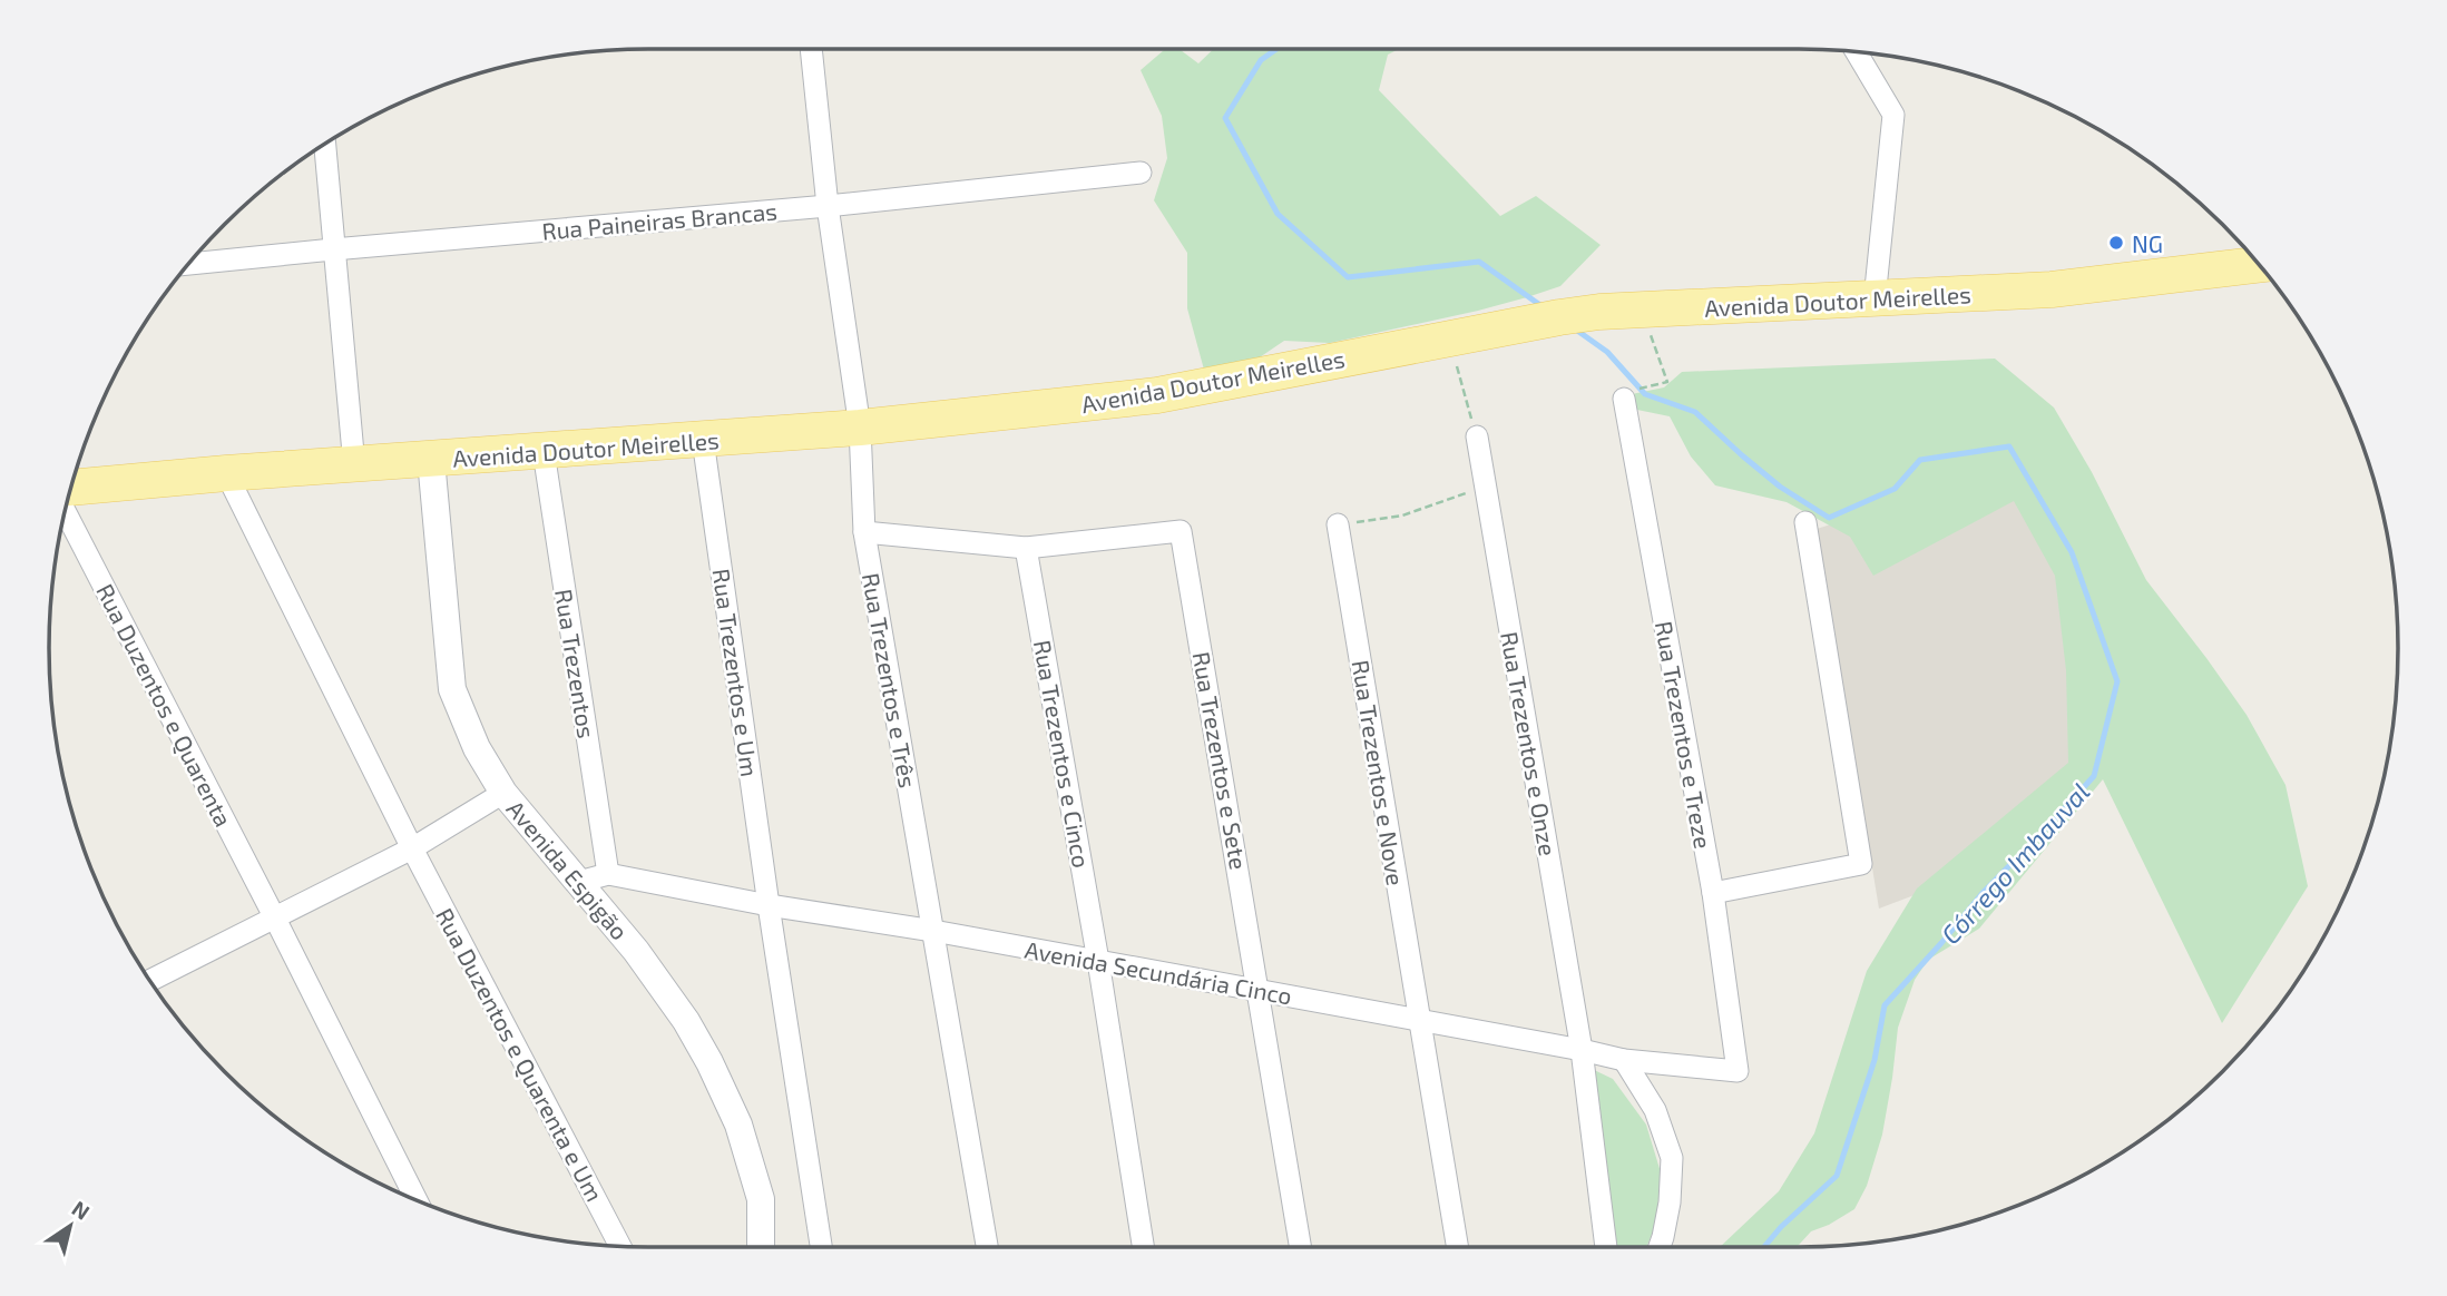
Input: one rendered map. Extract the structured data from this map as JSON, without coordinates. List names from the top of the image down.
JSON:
{
  "streets": {
    "main road": ["Avenida Doutor Meirelles"],
    "street": [
      "Rua Paineiras Brancas",
      "Rua Trezentos",
      "Rua Trezentos e Um",
      "Rua Trezentos e Três",
      "Rua Duzentos e Quarenta",
      "Rua Trezentos e Treze",
      "Rua Trezentos e Onze",
      "Rua Trezentos e Cinco",
      "Rua Trezentos e Sete",
      "Rua Trezentos e Nove",
      "Avenida Espigão",
      "Avenida Secundária Cinco",
      "Rua Duzentos e Quarenta e Um"
    ]
  },
  "crossings": [
    ["Rua Paineiras Brancas", "Rua Trezentos e Três"],
    ["Avenida Doutor Meirelles", "Rua Trezentos"],
    ["Avenida Doutor Meirelles", "Rua Trezentos e Um"],
    ["Avenida Doutor Meirelles", "Rua Trezentos e Três"],
    ["Avenida Doutor Meirelles", "Avenida Espigão"],
    ["Avenida Doutor Meirelles", "Rua Duzentos e Quarenta e Um"],
    ["Rua Trezentos", "Avenida Secundária Cinco"],
    ["Rua Trezentos e Um", "Avenida Secundária Cinco"],
    ["Rua Trezentos e Três", "Avenida Secundária Cinco"],
    ["Rua Trezentos e Treze", "Avenida Secundária Cinco"],
    ["Rua Trezentos e Onze", "Avenida Secundária Cinco"],
    ["Rua Trezentos e Cinco", "Rua Trezentos e Sete"],
    ["Rua Trezentos e Cinco", "Avenida Secundária Cinco"],
    ["Rua Trezentos e Sete", "Avenida Secundária Cinco"],
    ["Rua Trezentos e Nove", "Avenida Secundária Cinco"],
    ["Avenida Espigão", "Avenida Secundária Cinco"]
  ],
  "water": ["Córrego Imbauval"],
  "places": ["NG"],
  "north": "top right"
}
